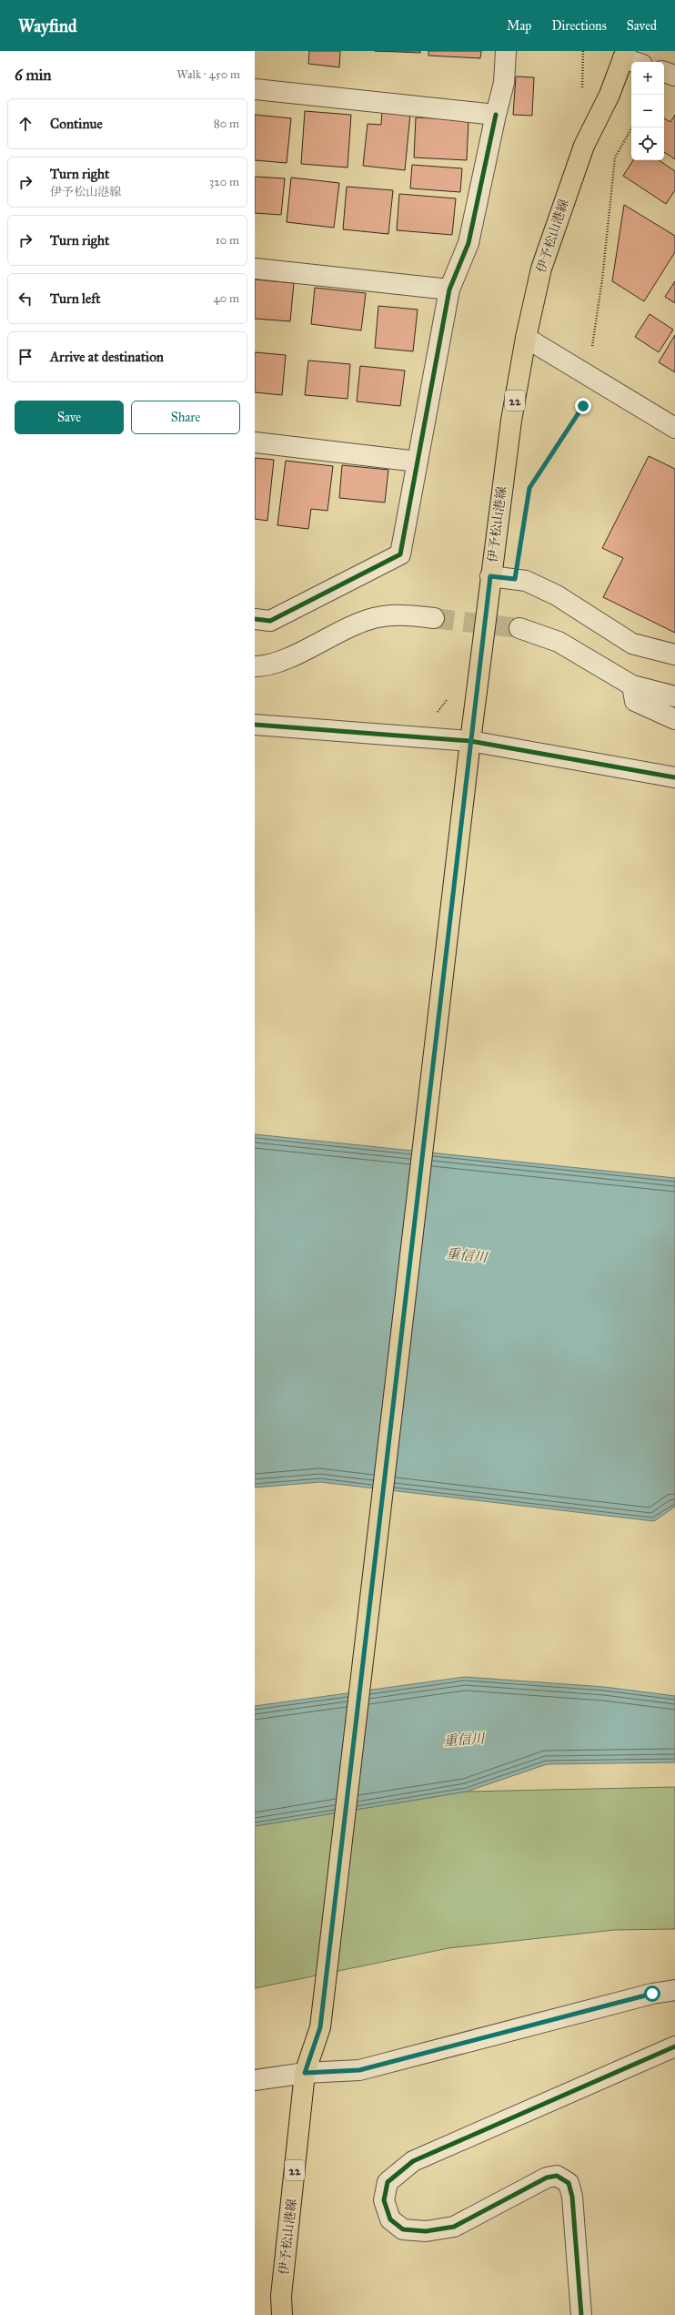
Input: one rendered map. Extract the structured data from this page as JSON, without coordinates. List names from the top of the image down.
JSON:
{
  "streets": {
    "main road": ["伊予松山港線", "22"]
  },
  "water": ["重信川"],
  "page": {
    "header": "Wayfind",
    "nav": ["Map", "Directions", "Saved"],
    "heading": ["6 min", "Walk · 450 m"],
    "map_buttons": ["+", "−"],
    "list": [
      ["Continue", "80 m"],
      ["Turn right", "伊予松山港線", "320 m"],
      ["Turn right", "10 m"],
      ["Turn left", "40 m"],
      "Arrive at destination"
    ],
    "buttons": ["Save", "Share"]
  }
}
